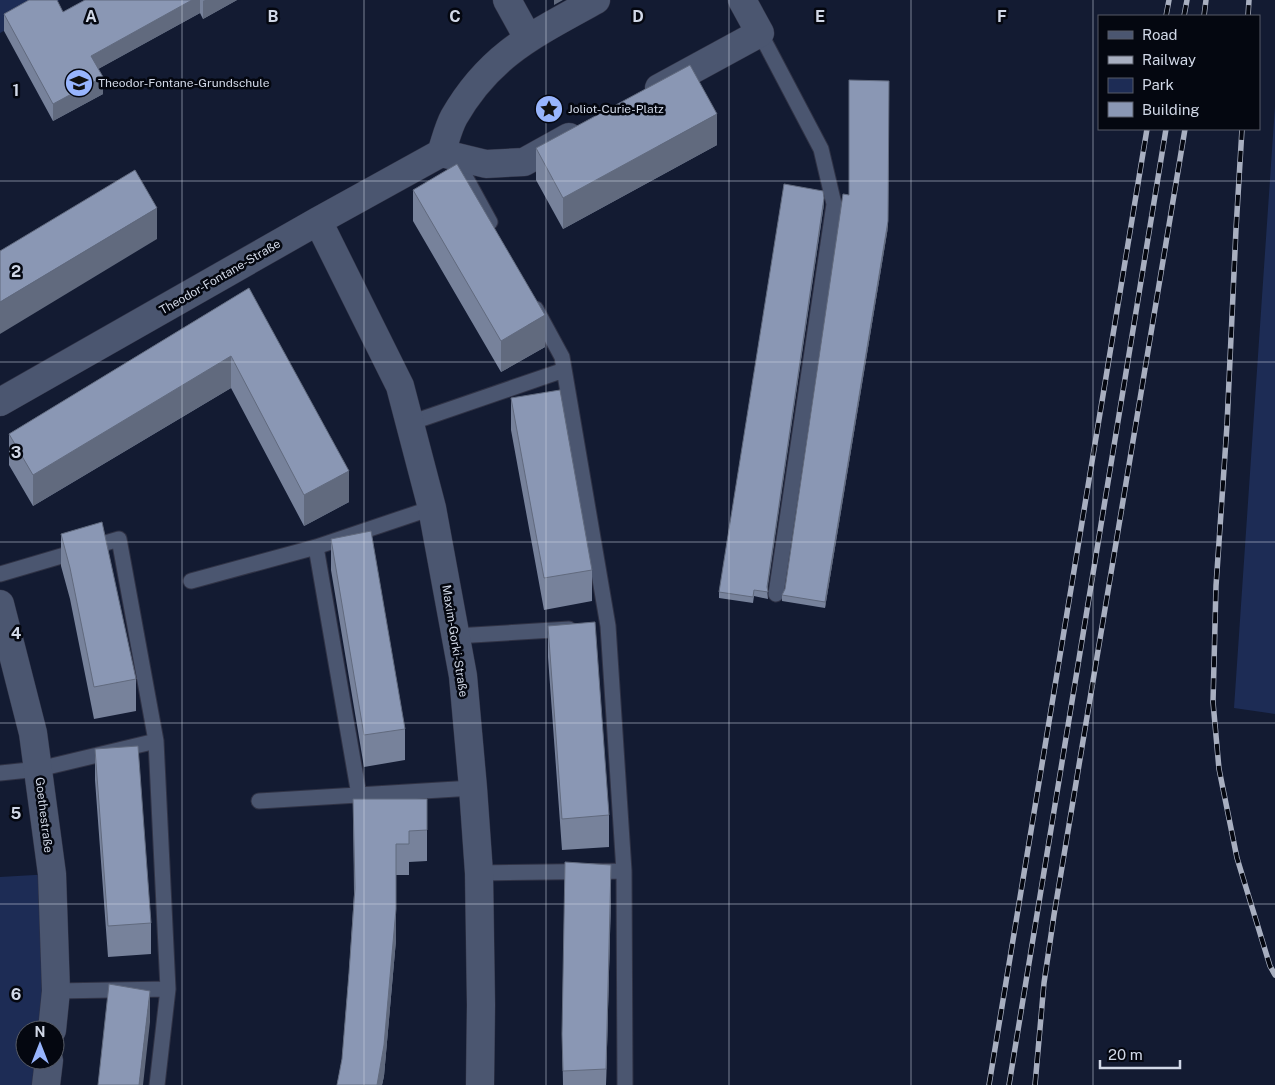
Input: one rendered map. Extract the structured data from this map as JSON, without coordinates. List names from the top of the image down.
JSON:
{
  "streets": {
    "street": ["Theodor-Fontane-Straße", "Maxim-Gorki-Straße", "Goethestraße"]
  },
  "crossings": [
    ["Theodor-Fontane-Straße", "Maxim-Gorki-Straße"]
  ],
  "places": {
    "school or university": ["Theodor-Fontane-Grundschule"],
    "place": ["Joliot-Curie-Platz"]
  },
  "legend": [
    "Road",
    "Railway",
    "Park",
    "Building"
  ],
  "scale_bar": "20 m",
  "north": "top",
  "grid": {
    "columns": [
      "A",
      "B",
      "C",
      "D",
      "E",
      "F"
    ],
    "rows": [
      "1",
      "2",
      "3",
      "4",
      "5",
      "6"
    ]
  }
}
